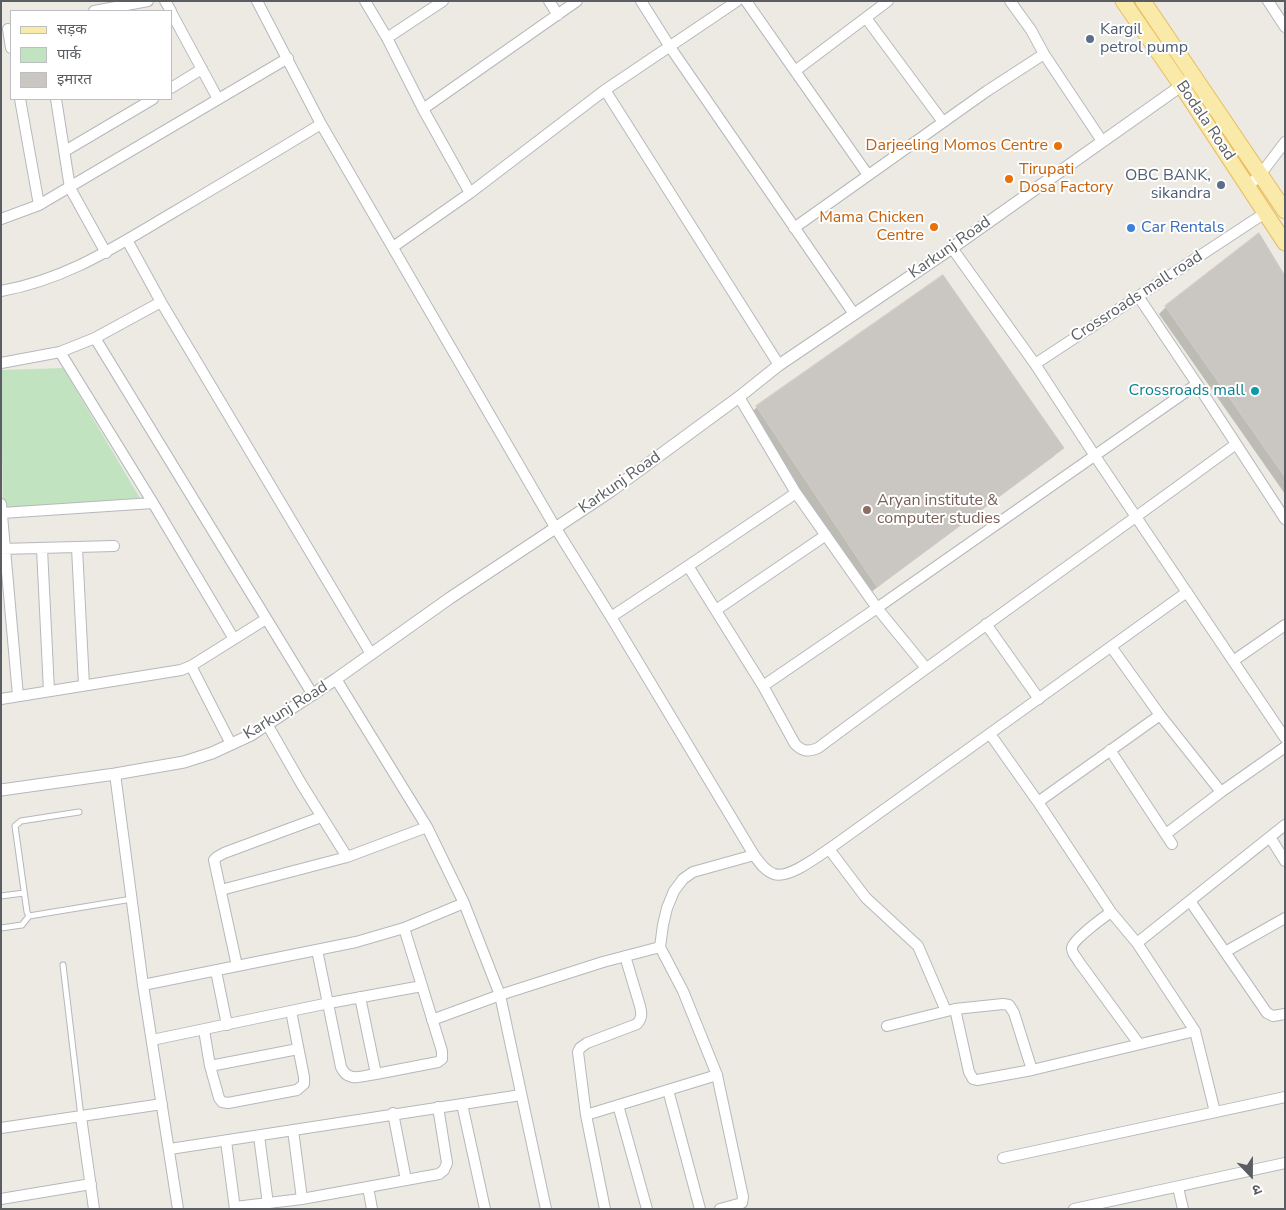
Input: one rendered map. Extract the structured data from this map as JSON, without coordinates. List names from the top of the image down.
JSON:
{
  "streets": {
    "main road": ["Bodala Road"],
    "street": ["Karkunj Road", "Crossroads mall road"]
  },
  "crossings": [
    ["Bodala Road", "Karkunj Road"],
    ["Bodala Road", "Crossroads mall road"]
  ],
  "places": [
    "Kargil petrol pump",
    "Darjeeling Momos Centre",
    "Tirupati Dosa Factory",
    "OBC BANK, sikandra",
    "Mama Chicken Centre",
    "Car Rentals",
    "Crossroads mall",
    "Aryan institute & computer studies"
  ],
  "legend": ["सड़क", "पार्क", "इमारत"],
  "north": "bottom"
}
